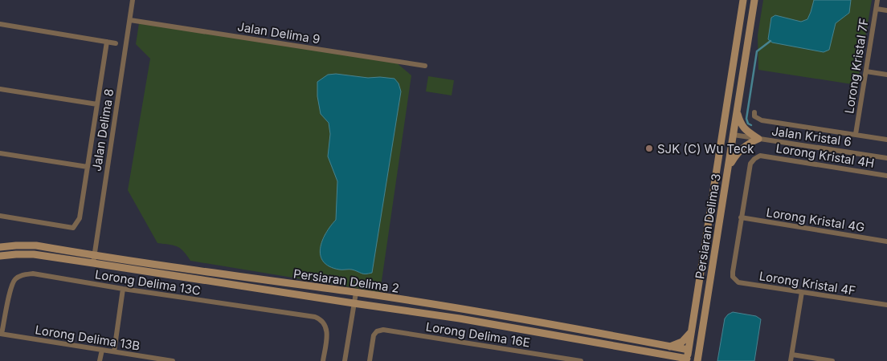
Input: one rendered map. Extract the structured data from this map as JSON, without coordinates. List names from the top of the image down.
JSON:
{
  "streets": {
    "street": [
      "Jalan Delima 9",
      "Lorong Kristal 7F",
      "Jalan Delima 8",
      "Jalan Kristal 6",
      "Lorong Kristal 4H",
      "Lorong Kristal 4G",
      "Persiaran Delima 3",
      "Persiaran Delima 2",
      "Lorong Delima 13C",
      "Lorong Kristal 4F",
      "Lorong Delima 16E",
      "Lorong Delima 13B"
    ]
  },
  "crossings": [
    ["Jalan Delima 9", "Jalan Delima 8"],
    ["Jalan Delima 8", "Persiaran Delima 2"],
    ["Jalan Kristal 6", "Persiaran Delima 3"],
    ["Lorong Kristal 4H", "Lorong Kristal 4G"],
    ["Lorong Kristal 4H", "Lorong Kristal 4F"],
    ["Lorong Kristal 4G", "Lorong Kristal 4F"],
    ["Persiaran Delima 3", "Persiaran Delima 2"],
    ["Lorong Delima 13C", "Lorong Delima 13B"]
  ],
  "places": ["SJK (C) Wu Teck"]
}
